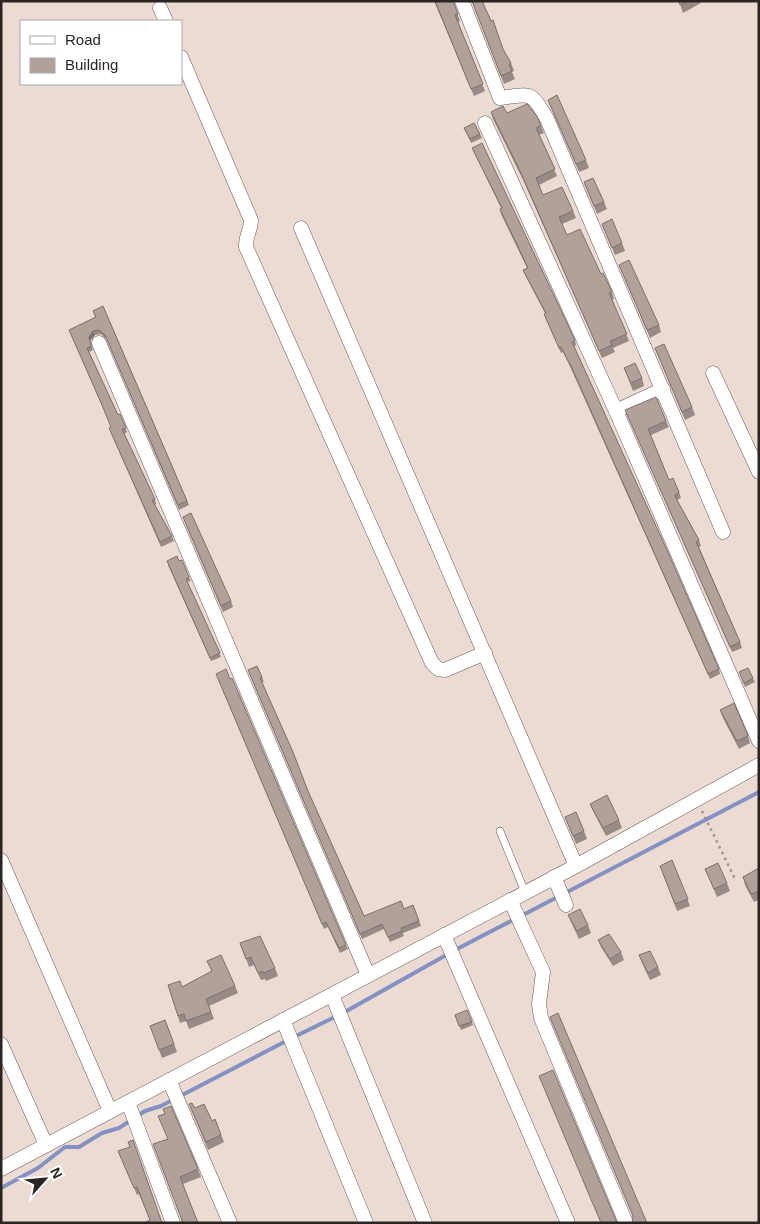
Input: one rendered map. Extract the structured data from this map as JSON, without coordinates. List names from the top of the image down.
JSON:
{
  "legend": ["Road", "Building"],
  "north": "top right"
}
